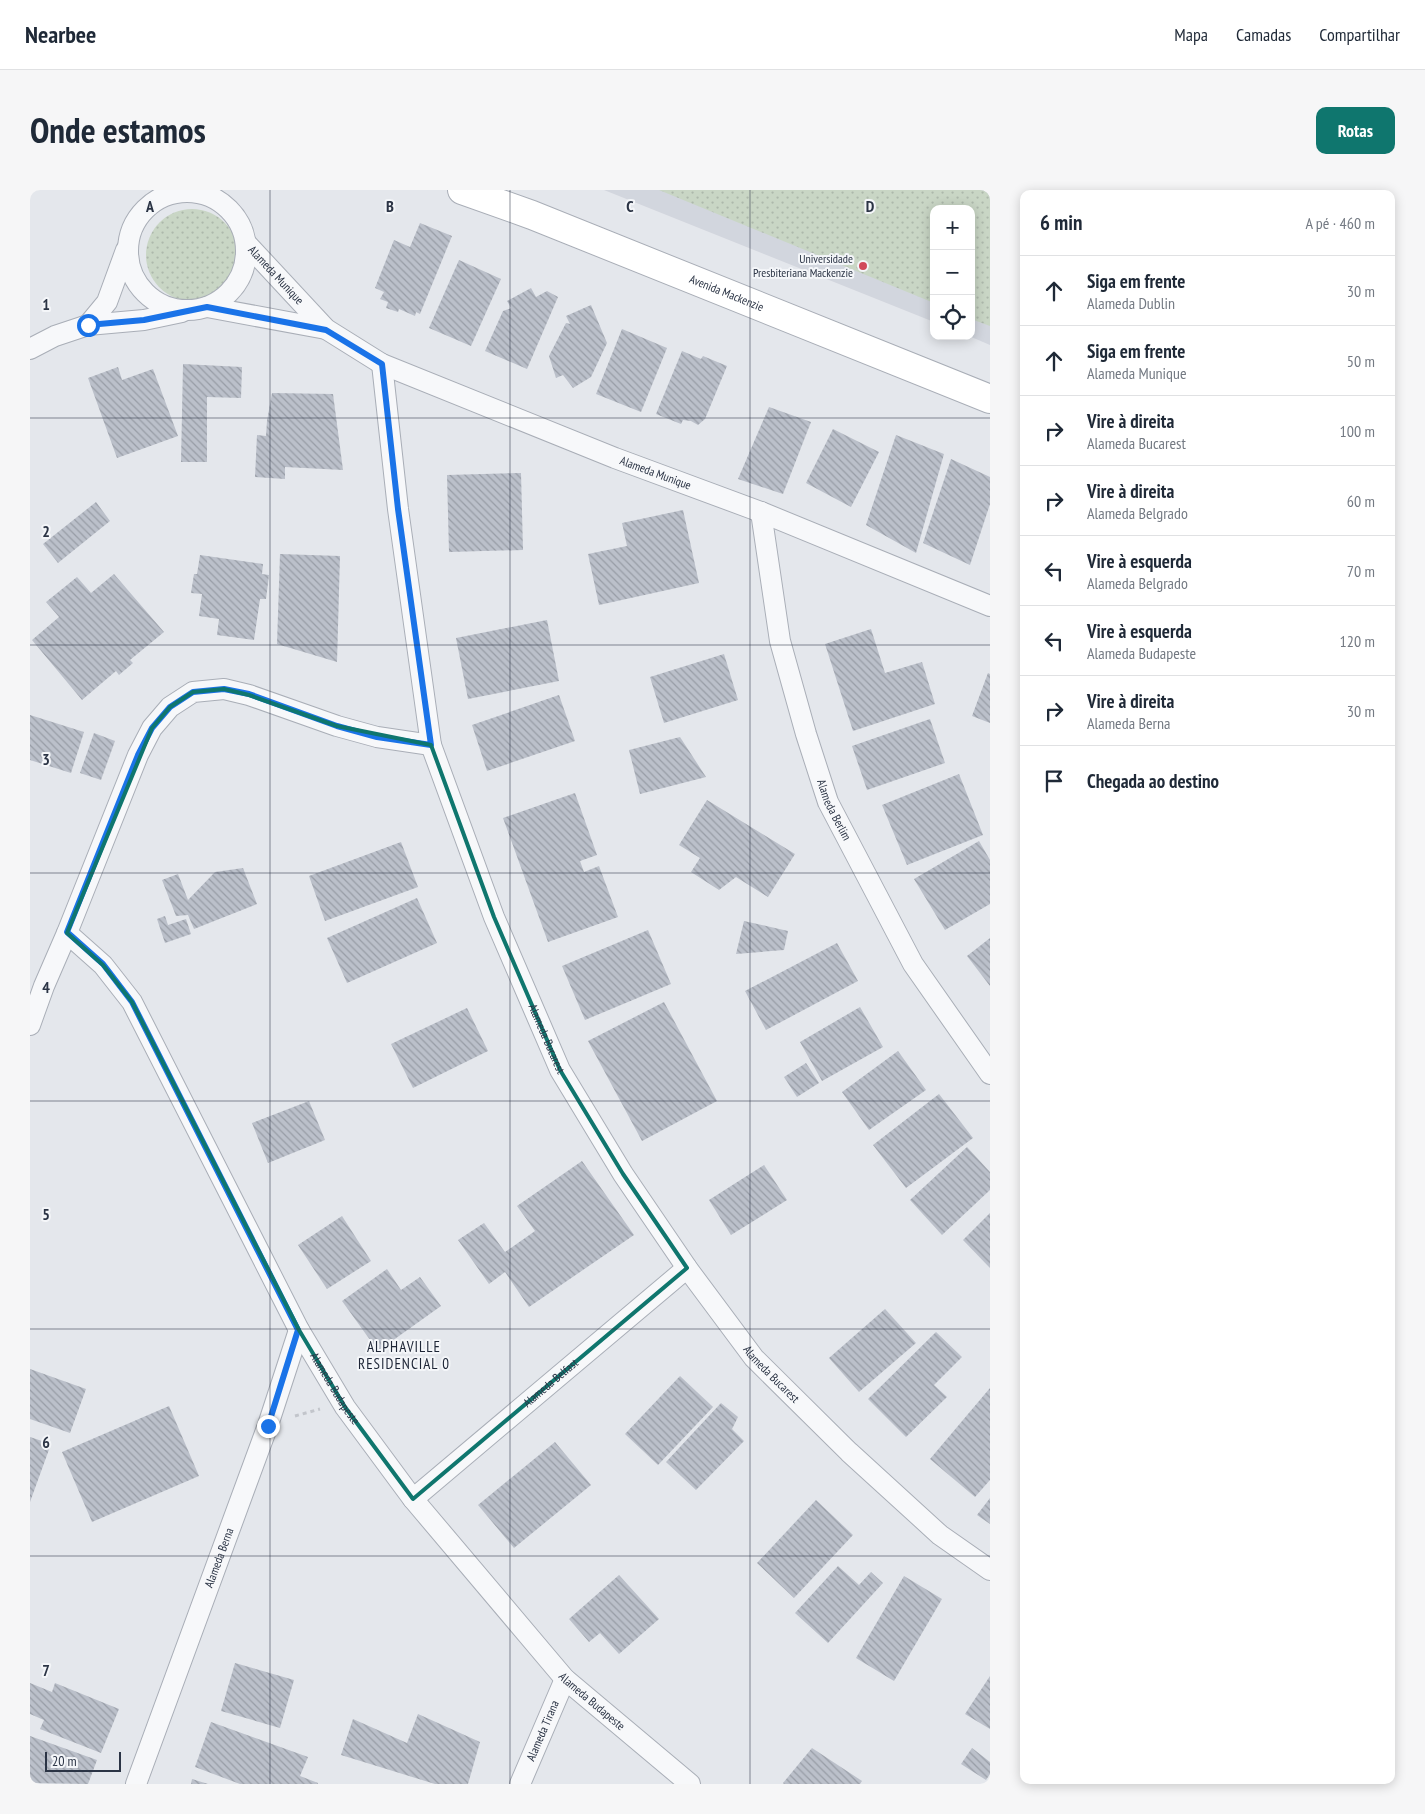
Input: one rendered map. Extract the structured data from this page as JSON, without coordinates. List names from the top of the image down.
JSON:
{
  "streets": {
    "main road": ["Avenida Mackenzie"],
    "street": [
      "Alameda Munique",
      "Alameda Berlim",
      "Alameda Bucarest",
      "Alameda Belfast",
      "Alameda Budapeste",
      "Alameda Berna",
      "Alameda Tirana"
    ]
  },
  "crossings": [
    ["Alameda Munique", "Alameda Berlim"],
    ["Alameda Munique", "Alameda Bucarest"],
    ["Alameda Bucarest", "Alameda Belfast"],
    ["Alameda Belfast", "Alameda Budapeste"],
    ["Alameda Budapeste", "Alameda Berna"],
    ["Alameda Budapeste", "Alameda Tirana"]
  ],
  "districts": ["ALPHAVILLE RESIDENCIAL 0"],
  "places": ["Universidade Presbiteriana Mackenzie"],
  "scale_bar": "20 m",
  "page": {
    "header": "Nearbee",
    "nav": ["Mapa", "Camadas", "Compartilhar"],
    "title": "Onde estamos",
    "buttons": "Rotas",
    "heading": ["6 min", "A pé · 460 m"],
    "map_buttons": ["+", "−"],
    "list": [
      ["Siga em frente", "Alameda Dublin", "30 m"],
      ["Siga em frente", "Alameda Munique", "50 m"],
      ["Vire à direita", "Alameda Bucarest", "100 m"],
      ["Vire à direita", "Alameda Belgrado", "60 m"],
      ["Vire à esquerda", "Alameda Belgrado", "70 m"],
      ["Vire à esquerda", "Alameda Budapeste", "120 m"],
      ["Vire à direita", "Alameda Berna", "30 m"],
      "Chegada ao destino"
    ],
    "scale": "20 m"
  },
  "grid": {
    "columns": [
      "A",
      "B",
      "C",
      "D"
    ],
    "rows": [
      "1",
      "2",
      "3",
      "4",
      "5",
      "6",
      "7"
    ]
  }
}
